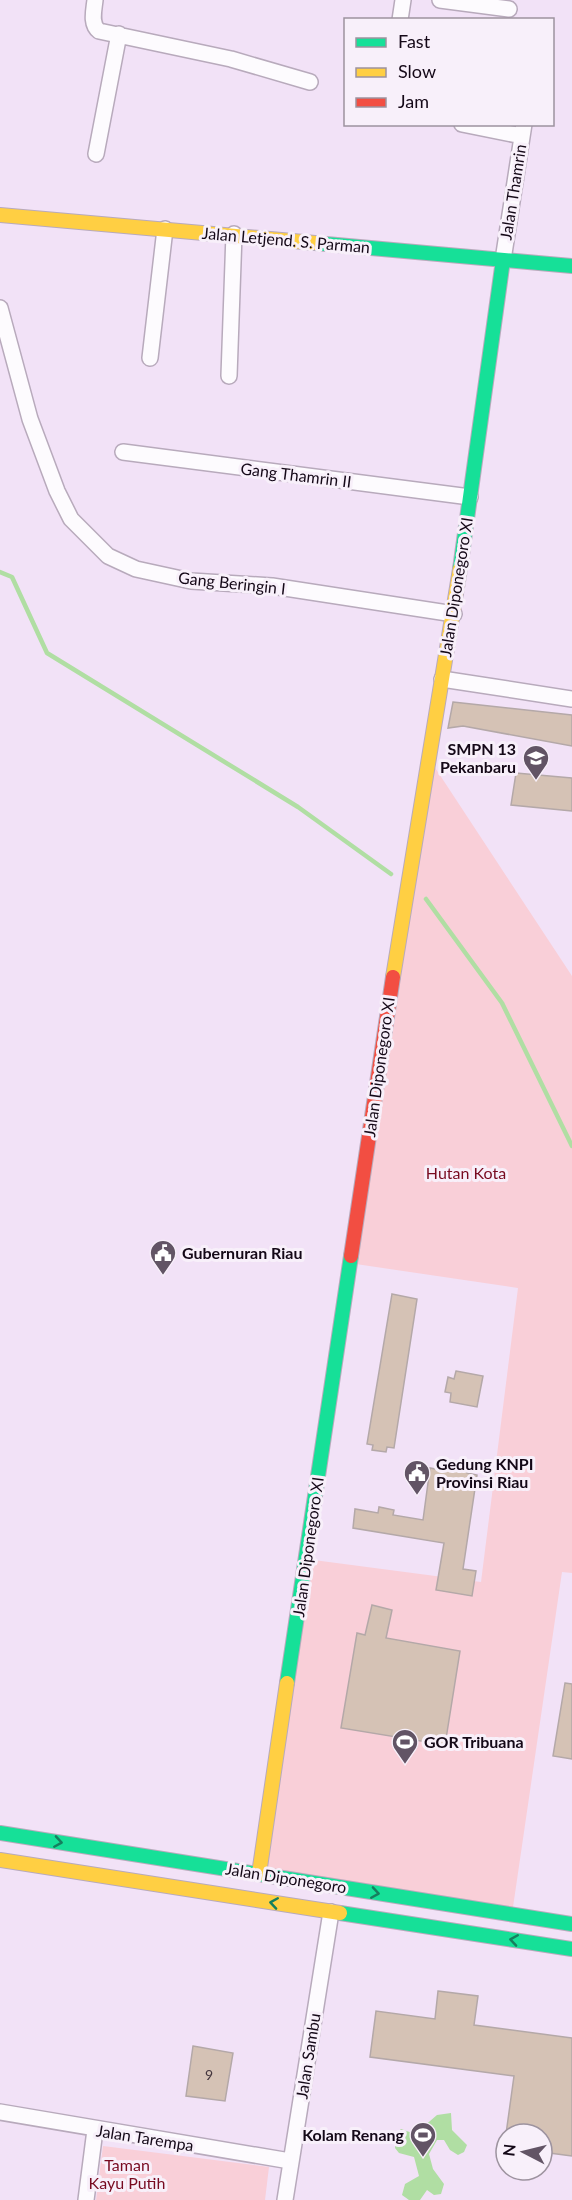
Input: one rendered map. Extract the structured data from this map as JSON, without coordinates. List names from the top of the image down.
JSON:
{
  "streets": {
    "main road": ["Jalan Letjend. S. Parman", "Jalan Diponegoro XI", "Jalan Diponegoro"],
    "street": [
      "Jalan Thamrin",
      "Gang Thamrin II",
      "Gang Beringin I",
      "Jalan Sambu",
      "Jalan Tarempa"
    ]
  },
  "crossings": [
    ["Jalan Thamrin", "Jalan Letjend. S. Parman"],
    ["Jalan Thamrin", "Jalan Diponegoro XI"],
    ["Jalan Letjend. S. Parman", "Jalan Diponegoro XI"],
    ["Gang Thamrin II", "Jalan Diponegoro XI"],
    ["Gang Beringin I", "Jalan Diponegoro XI"],
    ["Jalan Diponegoro XI", "Jalan Diponegoro"],
    ["Jalan Diponegoro", "Jalan Sambu"],
    ["Jalan Sambu", "Jalan Tarempa"]
  ],
  "parks": ["Hutan Kota", "Taman Kayu Putih"],
  "places": {
    "school or university": ["SMPN 13 Pekanbaru"],
    "public building": ["Gubernuran Riau", "Gedung KNPI Provinsi Riau"],
    "sports": ["GOR Tribuana", "Kolam Renang"]
  },
  "house_numbers": ["9"],
  "legend": ["Fast", "Slow", "Jam"],
  "north": "left"
}
